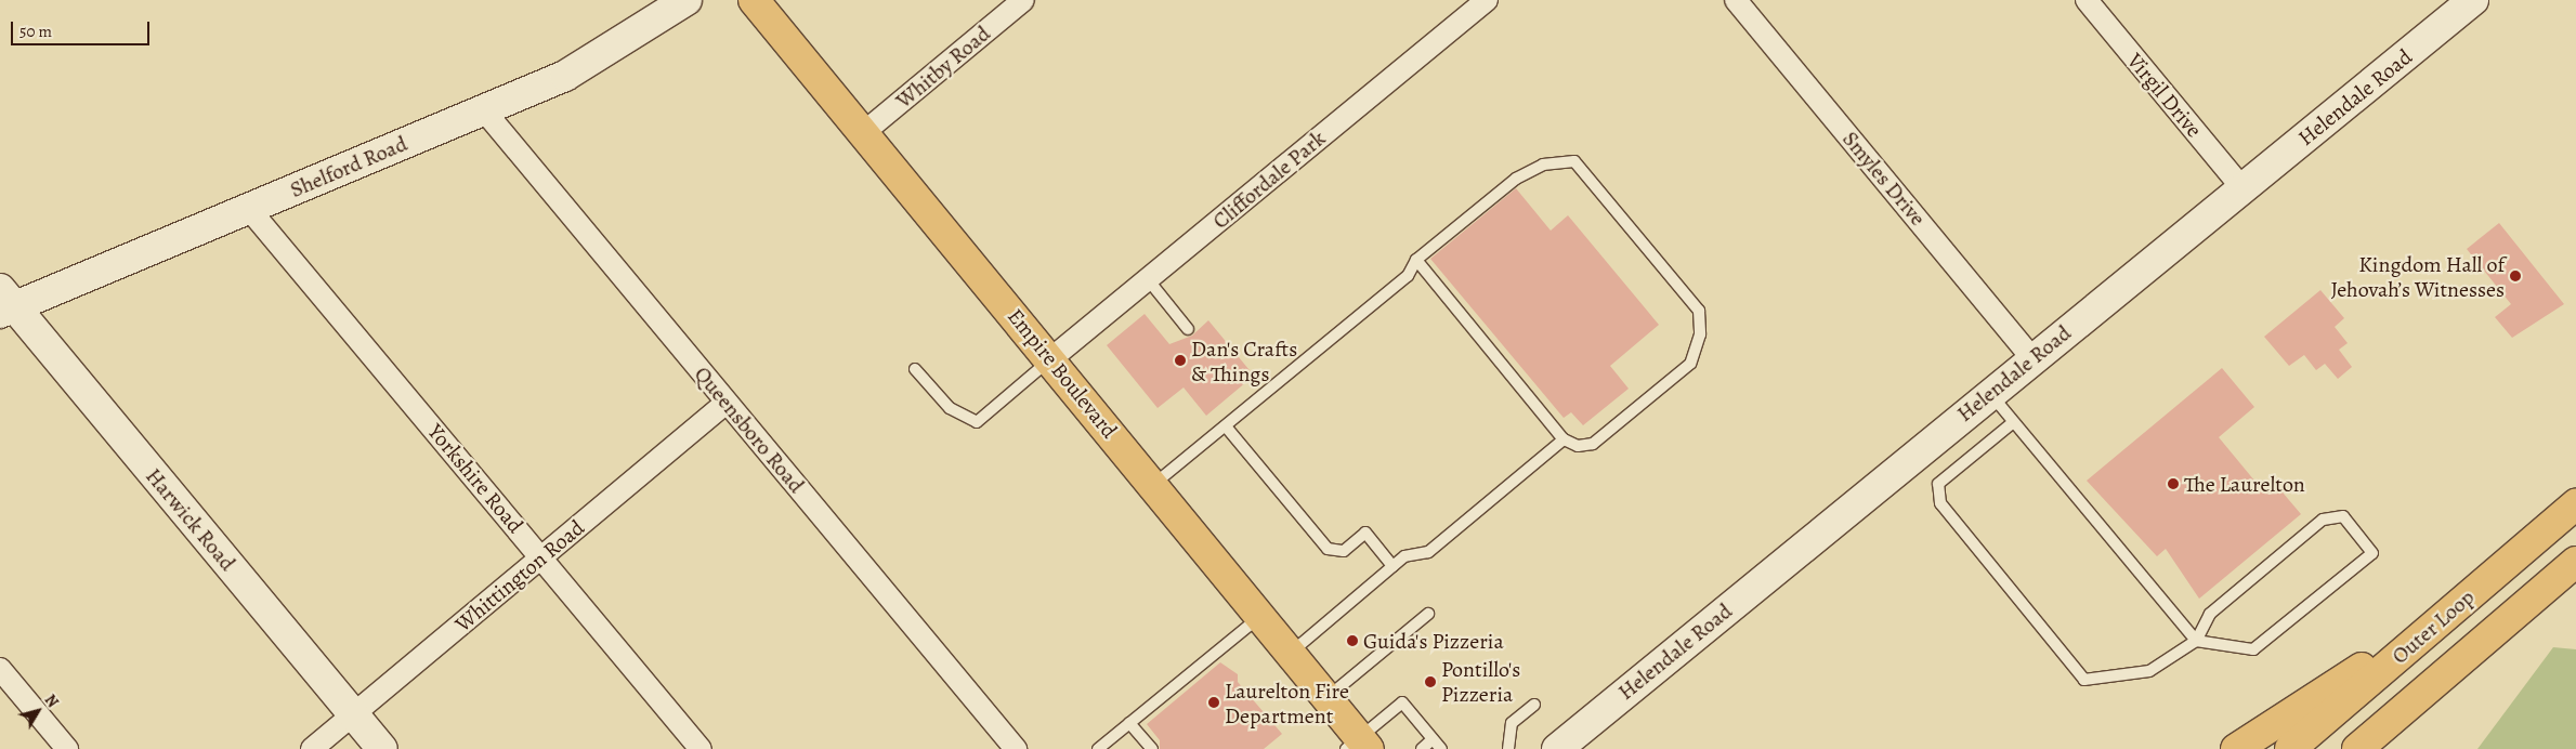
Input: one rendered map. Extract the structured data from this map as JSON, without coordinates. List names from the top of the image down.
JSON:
{
  "streets": {
    "main road": ["Empire Boulevard", "Outer Loop"],
    "street": [
      "Whitby Road",
      "Virgil Drive",
      "Helendale Road",
      "Shelford Road",
      "Smyles Drive",
      "Cliffordale Park",
      "Queensboro Road",
      "Yorkshire Road",
      "Harwick Road",
      "Whittington Road"
    ]
  },
  "crossings": [
    ["Whitby Road", "Empire Boulevard"],
    ["Virgil Drive", "Helendale Road"],
    ["Helendale Road", "Smyles Drive"],
    ["Shelford Road", "Queensboro Road"],
    ["Shelford Road", "Yorkshire Road"],
    ["Shelford Road", "Harwick Road"],
    ["Cliffordale Park", "Empire Boulevard"],
    ["Queensboro Road", "Whittington Road"],
    ["Yorkshire Road", "Whittington Road"],
    ["Harwick Road", "Whittington Road"]
  ],
  "places": [
    "Kingdom Hall of Jehovah’s Witnesses",
    "Dan's Crafts & Things",
    "The Laurelton",
    "Guida's Pizzeria",
    "Pontillo's Pizzeria",
    "Laurelton Fire Department"
  ],
  "scale_bar": "50 m",
  "north": "top right"
}
